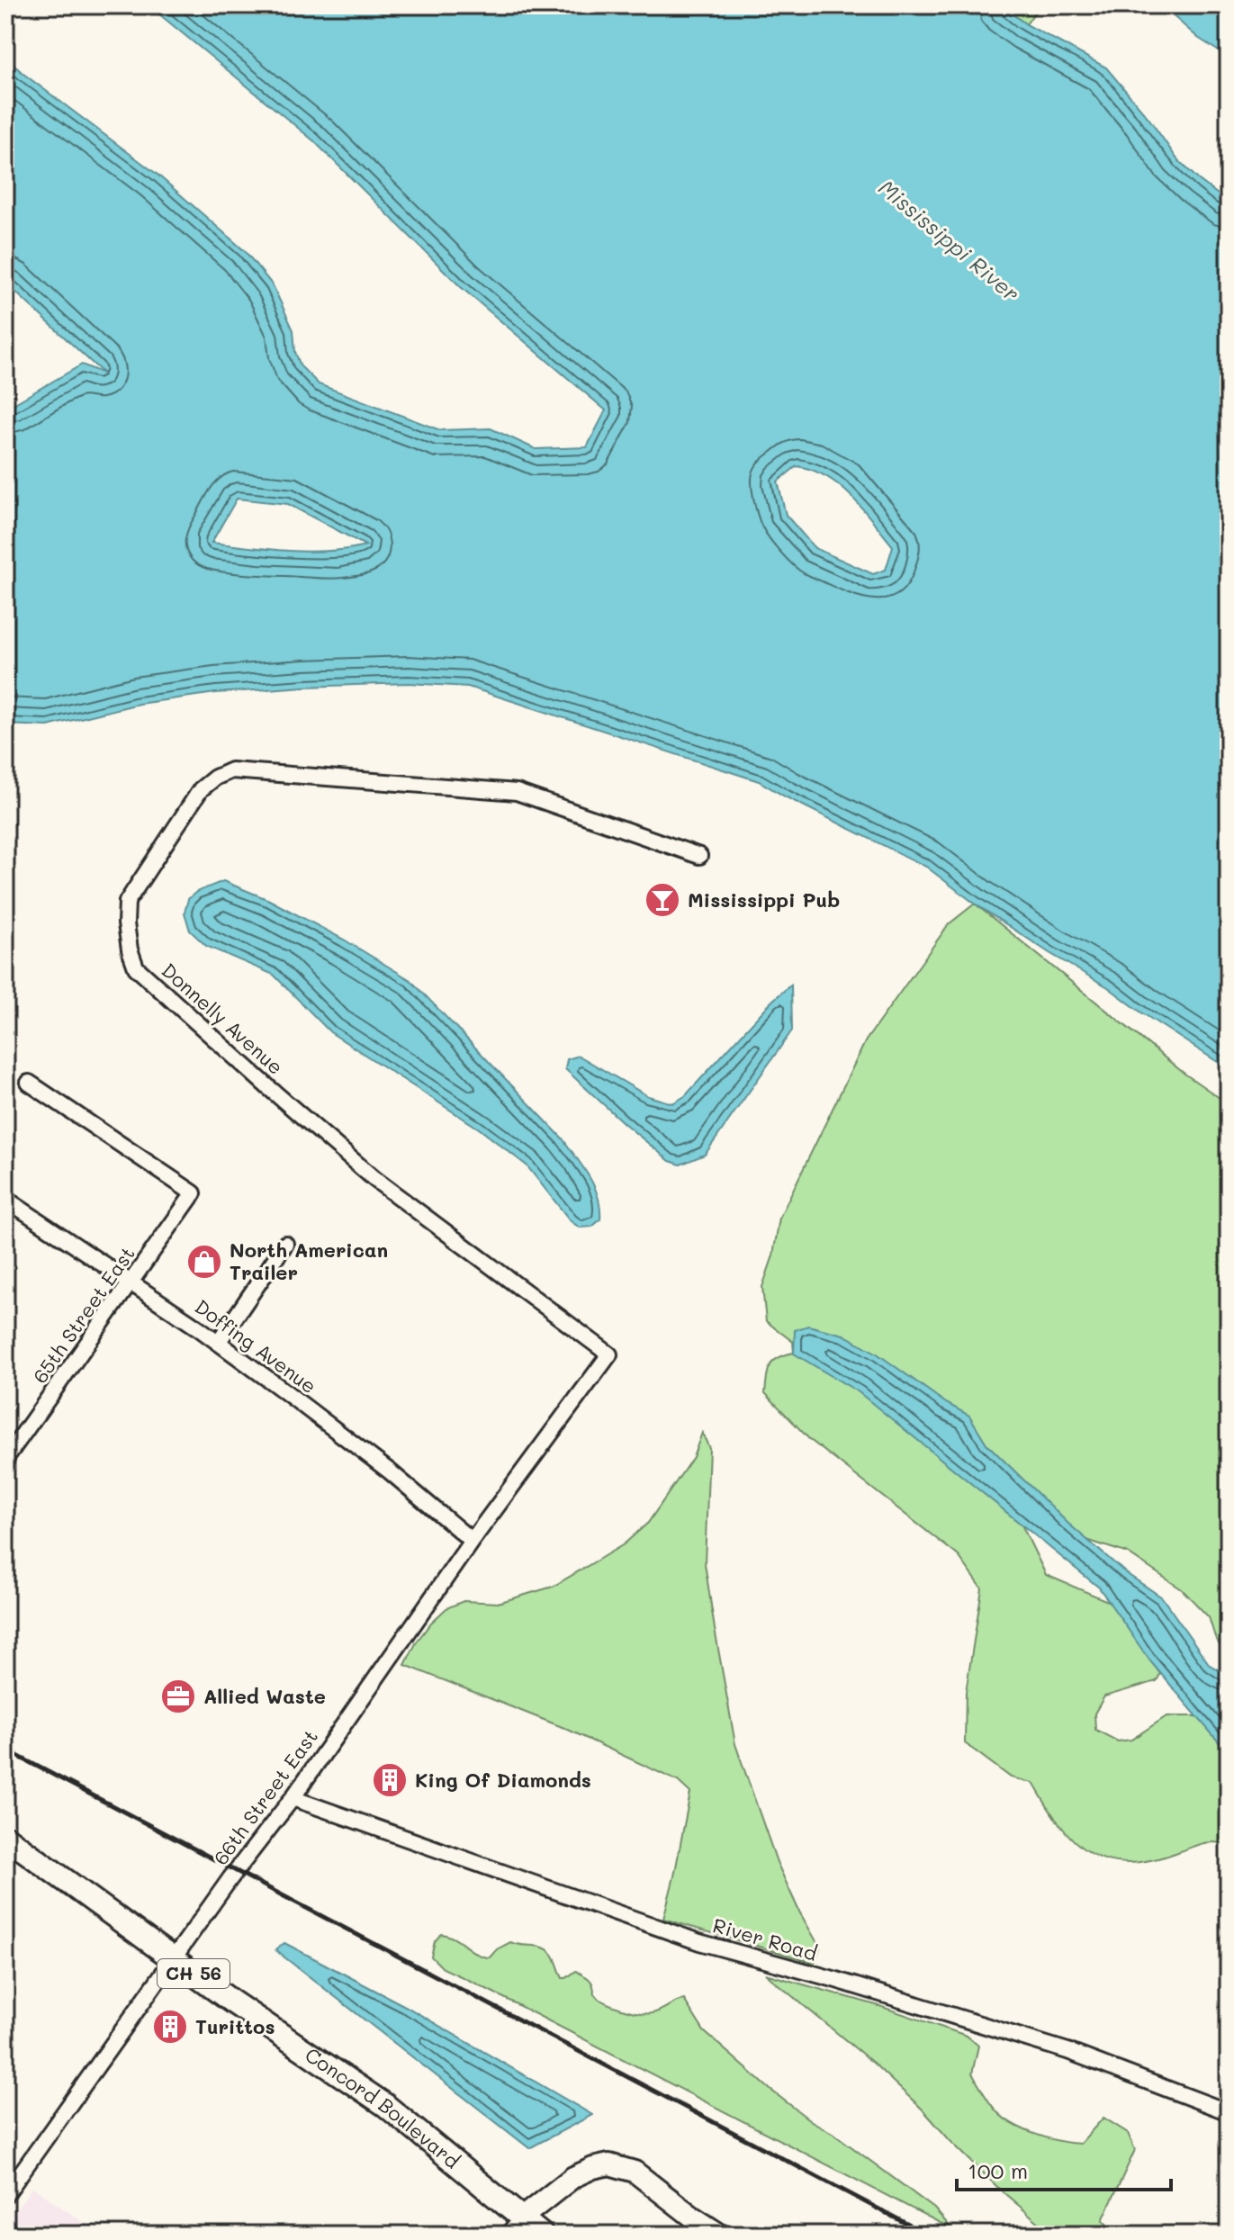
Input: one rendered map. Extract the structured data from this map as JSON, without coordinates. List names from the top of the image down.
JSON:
{
  "streets": {
    "main road": ["CH 56", "Concord Boulevard"],
    "street": [
      "Donnelly Avenue",
      "65th Street East",
      "Doffing Avenue",
      "66th Street East",
      "River Road"
    ]
  },
  "crossings": [
    ["Donnelly Avenue", "66th Street East"],
    ["65th Street East", "Doffing Avenue"],
    ["Doffing Avenue", "66th Street East"],
    ["66th Street East", "River Road"],
    ["66th Street East", "Concord Boulevard"]
  ],
  "water": ["Mississippi River"],
  "places": {
    "bar": ["Mississippi Pub"],
    "shop": ["North American Trailer"],
    "office": ["Allied Waste"],
    "building": ["King Of Diamonds", "Turittos"]
  },
  "scale_bar": "100 m"
}
